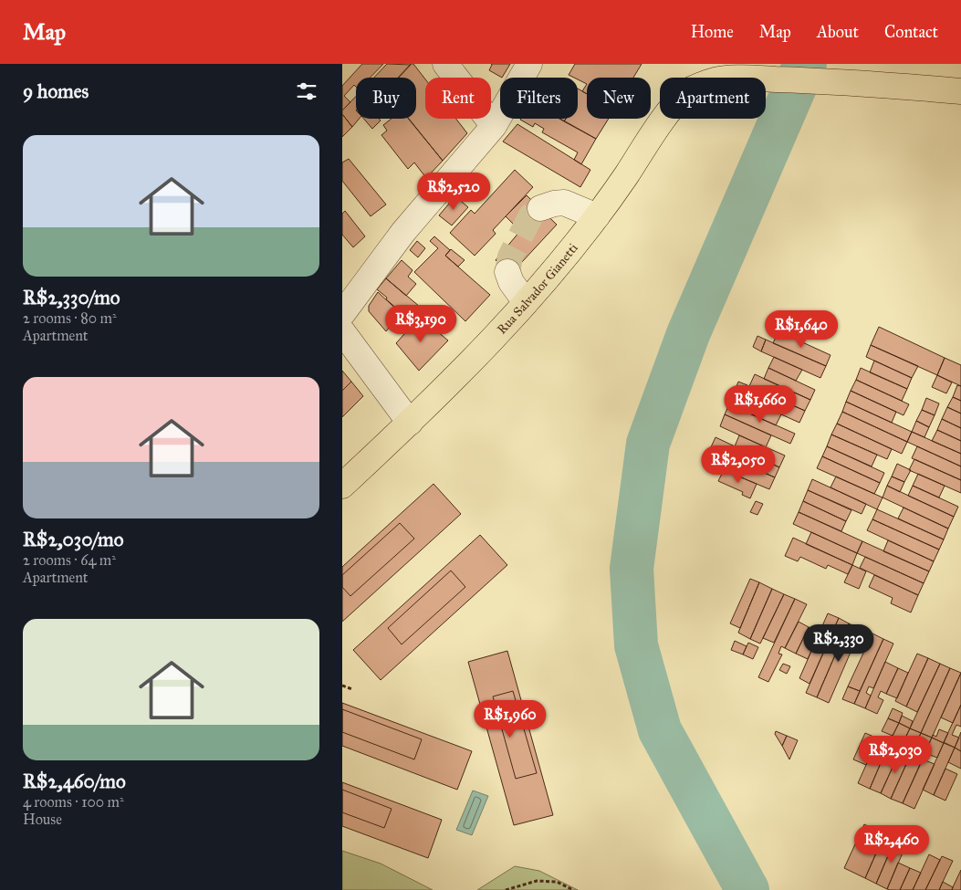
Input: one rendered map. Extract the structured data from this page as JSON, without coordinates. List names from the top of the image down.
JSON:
{
  "streets": {
    "main road": ["Rua Salvador Gianetti"]
  },
  "page": {
    "header": "Map",
    "nav": [
      "Home",
      "Map",
      "About",
      "Contact"
    ],
    "heading": "9 homes",
    "chip": [
      "Buy",
      "Rent",
      "Filters",
      "New",
      "Apartment"
    ],
    "list": [
      {
        "name": "R$2,330/mo",
        "note": "2 rooms · 80 m² · Apartment"
      },
      {
        "name": "R$2,030/mo",
        "note": "2 rooms · 64 m² · Apartment"
      },
      {
        "name": "R$2,460/mo",
        "note": "4 rooms · 100 m² · House"
      }
    ],
    "price": [
      "R$2,520",
      "R$3,190",
      "R$1,640",
      "R$1,660",
      "R$2,050",
      "R$2,330",
      "R$1,960",
      "R$2,030",
      "R$2,460"
    ]
  }
}
